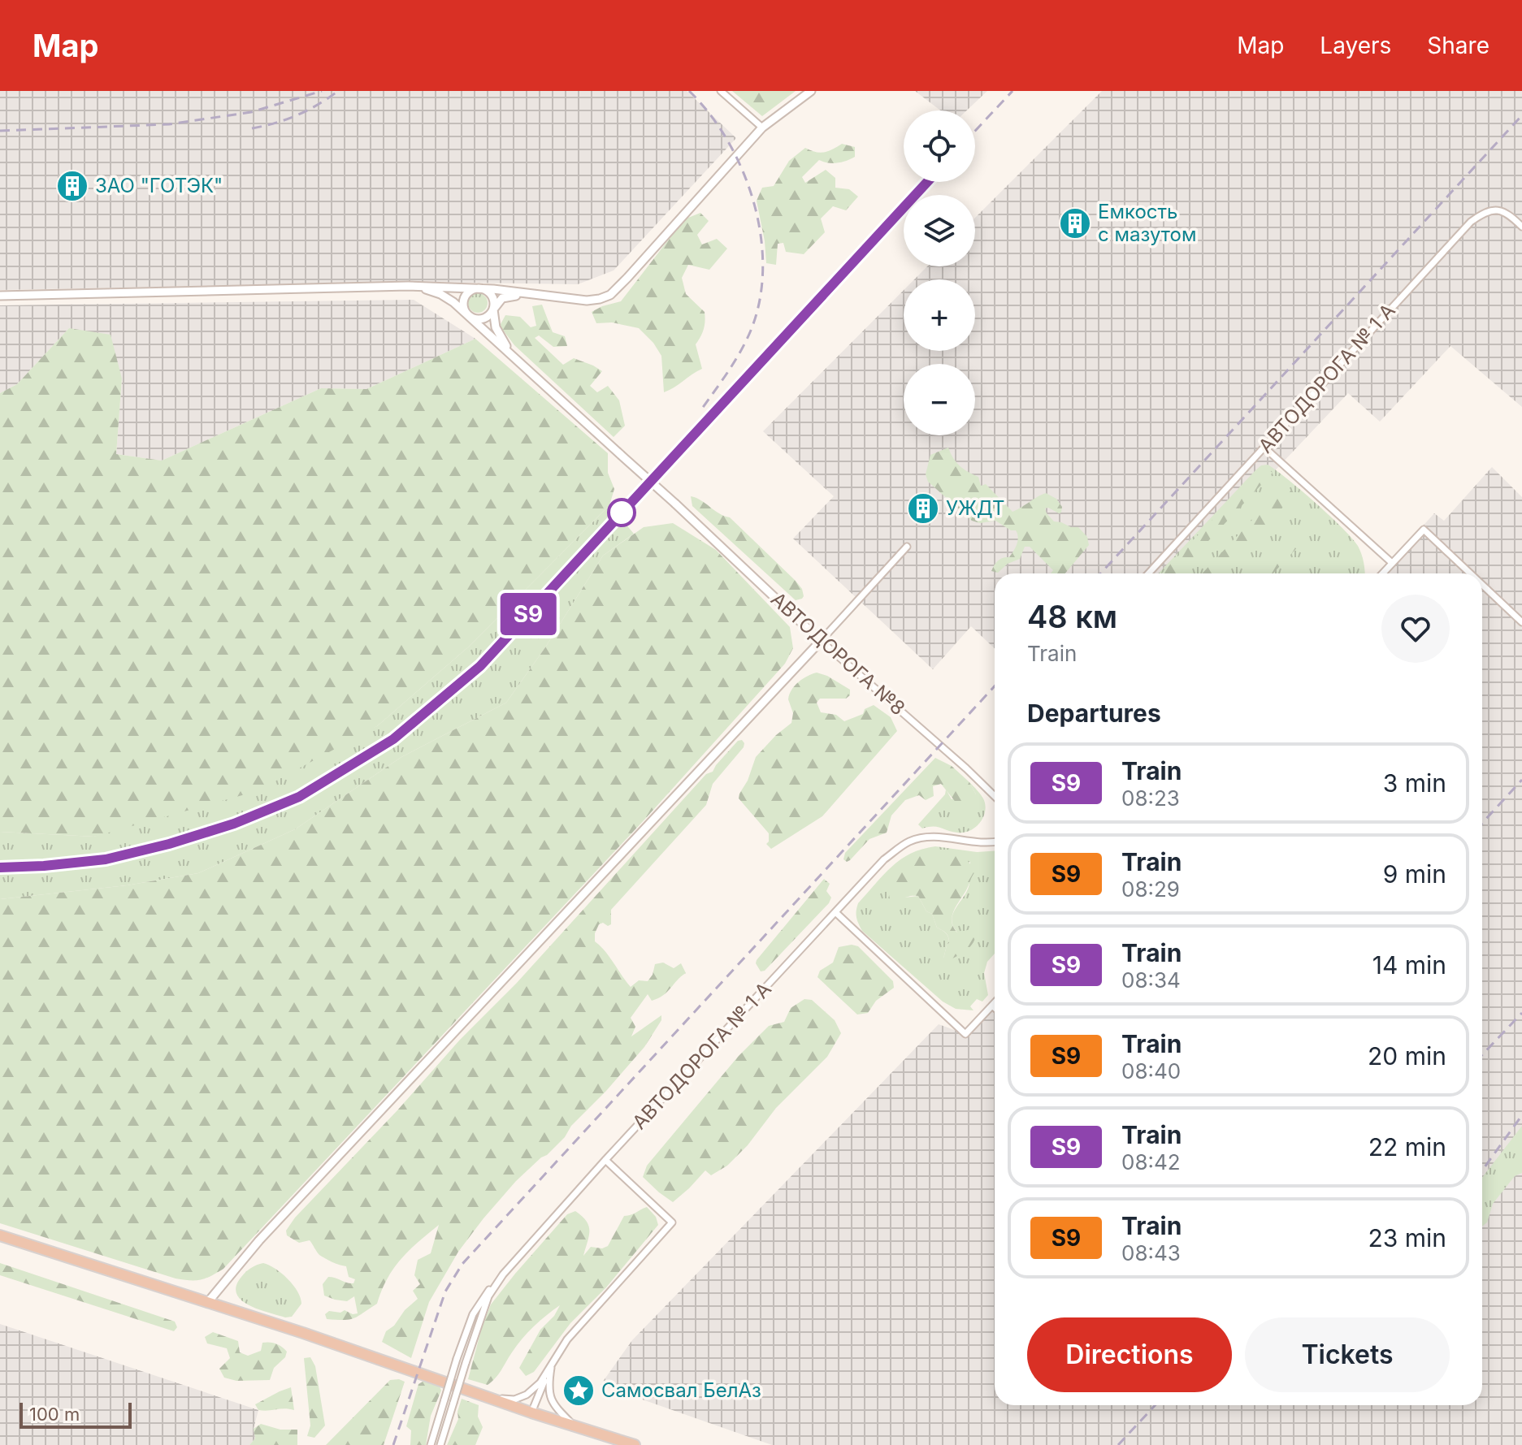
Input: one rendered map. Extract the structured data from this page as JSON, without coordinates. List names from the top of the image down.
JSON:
{
  "streets": {
    "street": ["АВТОДОРОГА № 1 А", "АВТОДОРОГА №8"]
  },
  "places": {
    "building": ["ЗАО \"ГОТЭК\"", "Емкость с мазутом", "УЖДТ"],
    "place": ["Самосвал БелАз"]
  },
  "scale_bar": "100 m",
  "page": {
    "header": "Map",
    "nav": ["Map", "Layers", "Share"],
    "on_map": "S9",
    "map_buttons": ["+", "−"],
    "heading": [
      ["48 км", "Train"],
      "Departures"
    ],
    "list": [
      {
        "mark": "S9",
        "name": "Train",
        "note": "08:23",
        "value": "3 min"
      },
      {
        "mark": "S9",
        "name": "Train",
        "note": "08:29",
        "value": "9 min"
      },
      {
        "mark": "S9",
        "name": "Train",
        "note": "08:34",
        "value": "14 min"
      },
      {
        "mark": "S9",
        "name": "Train",
        "note": "08:40",
        "value": "20 min"
      },
      {
        "mark": "S9",
        "name": "Train",
        "note": "08:42",
        "value": "22 min"
      },
      {
        "mark": "S9",
        "name": "Train",
        "note": "08:43",
        "value": "23 min"
      }
    ],
    "buttons": ["Directions", "Tickets"],
    "scale": "100 m"
  }
}
